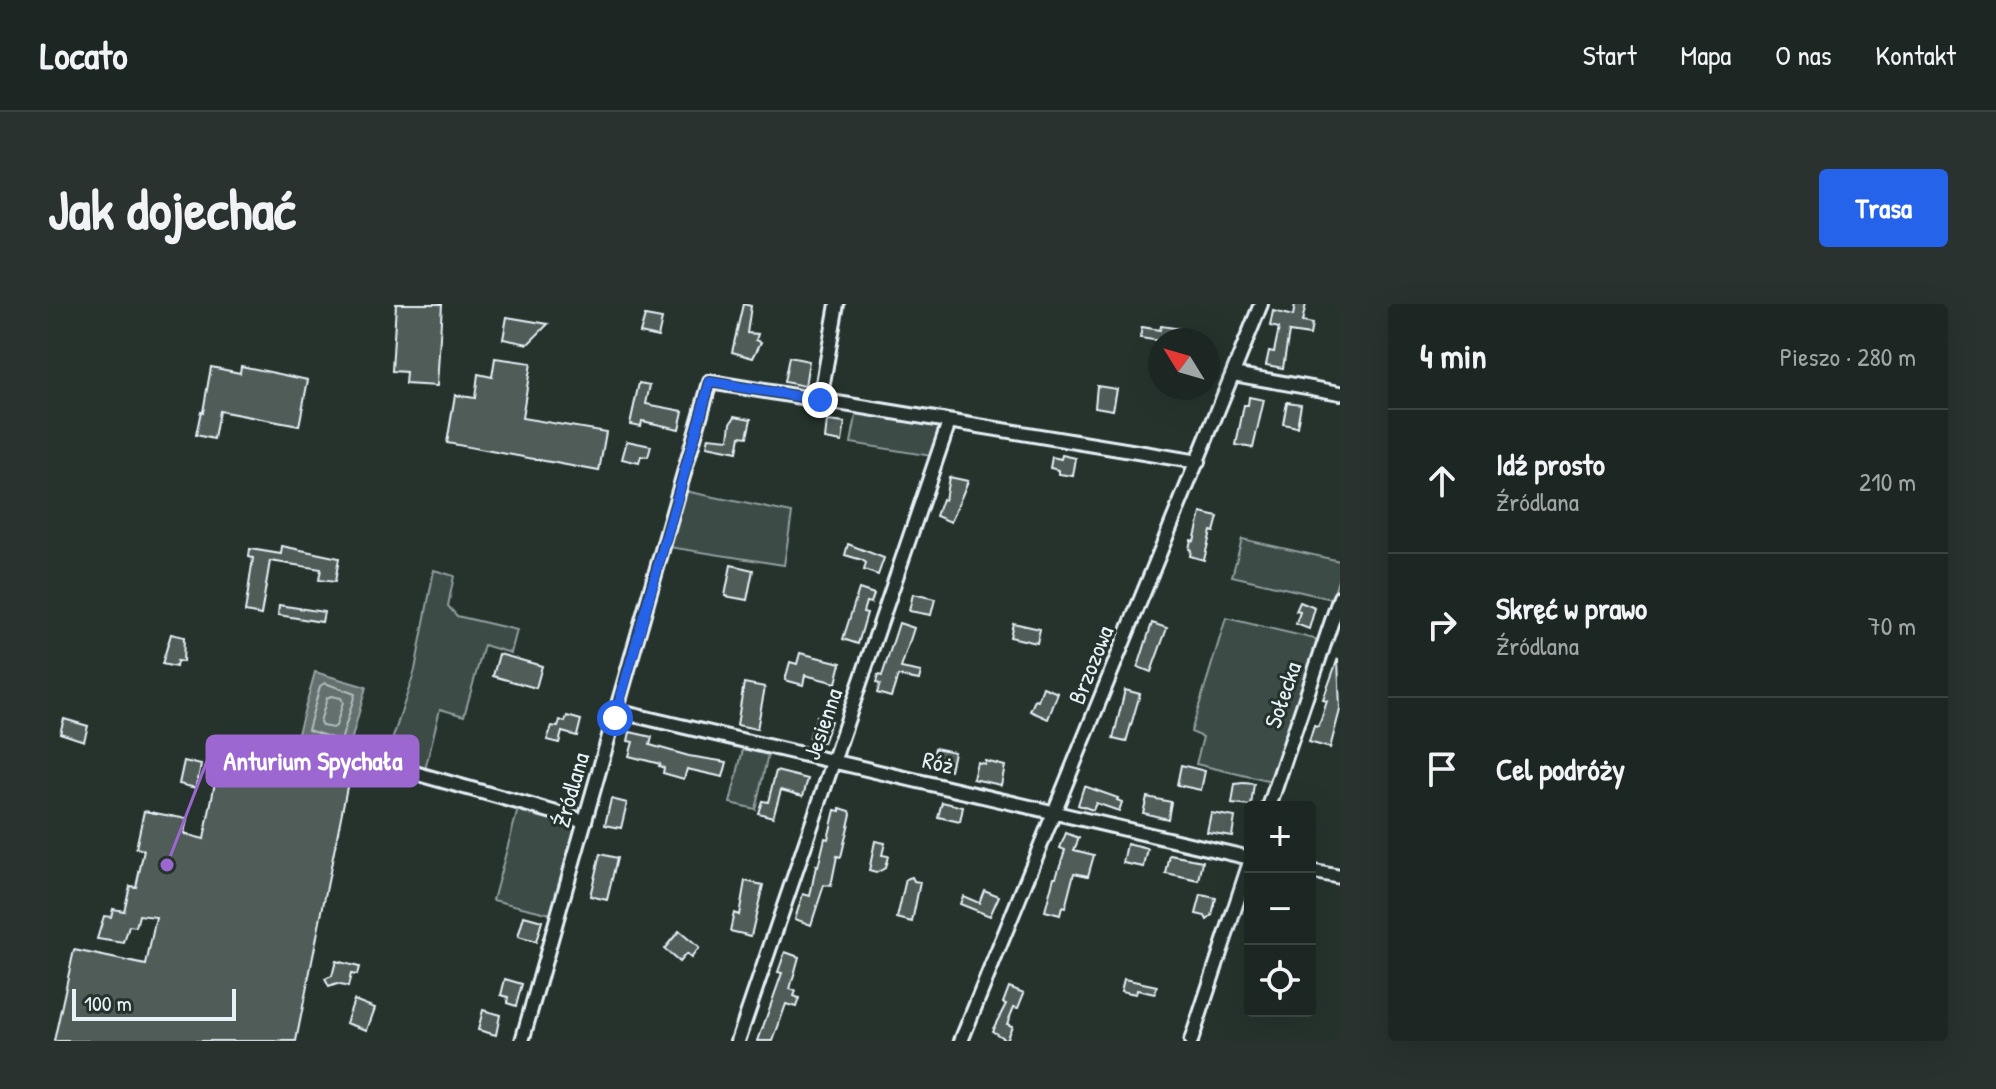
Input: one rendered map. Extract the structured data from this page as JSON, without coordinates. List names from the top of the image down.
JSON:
{
  "streets": {
    "street": [
      "Brzozowa",
      "Sołecka",
      "Jesienna",
      "Róż",
      "Źródlana"
    ]
  },
  "crossings": [
    ["Brzozowa", "Róż"],
    ["Brzozowa", "Źródlana"],
    ["Jesienna", "Róż"],
    ["Jesienna", "Źródlana"],
    ["Róż", "Źródlana"]
  ],
  "places": ["Anturium Spychała"],
  "scale_bar": "100 m",
  "north": "top left",
  "page": {
    "header": "Locato",
    "nav": [
      "Start",
      "Mapa",
      "O nas",
      "Kontakt"
    ],
    "buttons": "Trasa",
    "title": "Jak dojechać",
    "heading": ["4 min", "Pieszo · 280 m"],
    "list": [
      ["Idź prosto", "Źródlana", "210 m"],
      ["Skręć w prawo", "Źródlana", "70 m"],
      "Cel podróży"
    ],
    "map_buttons": ["+", "−"],
    "scale": "100 m"
  }
}
